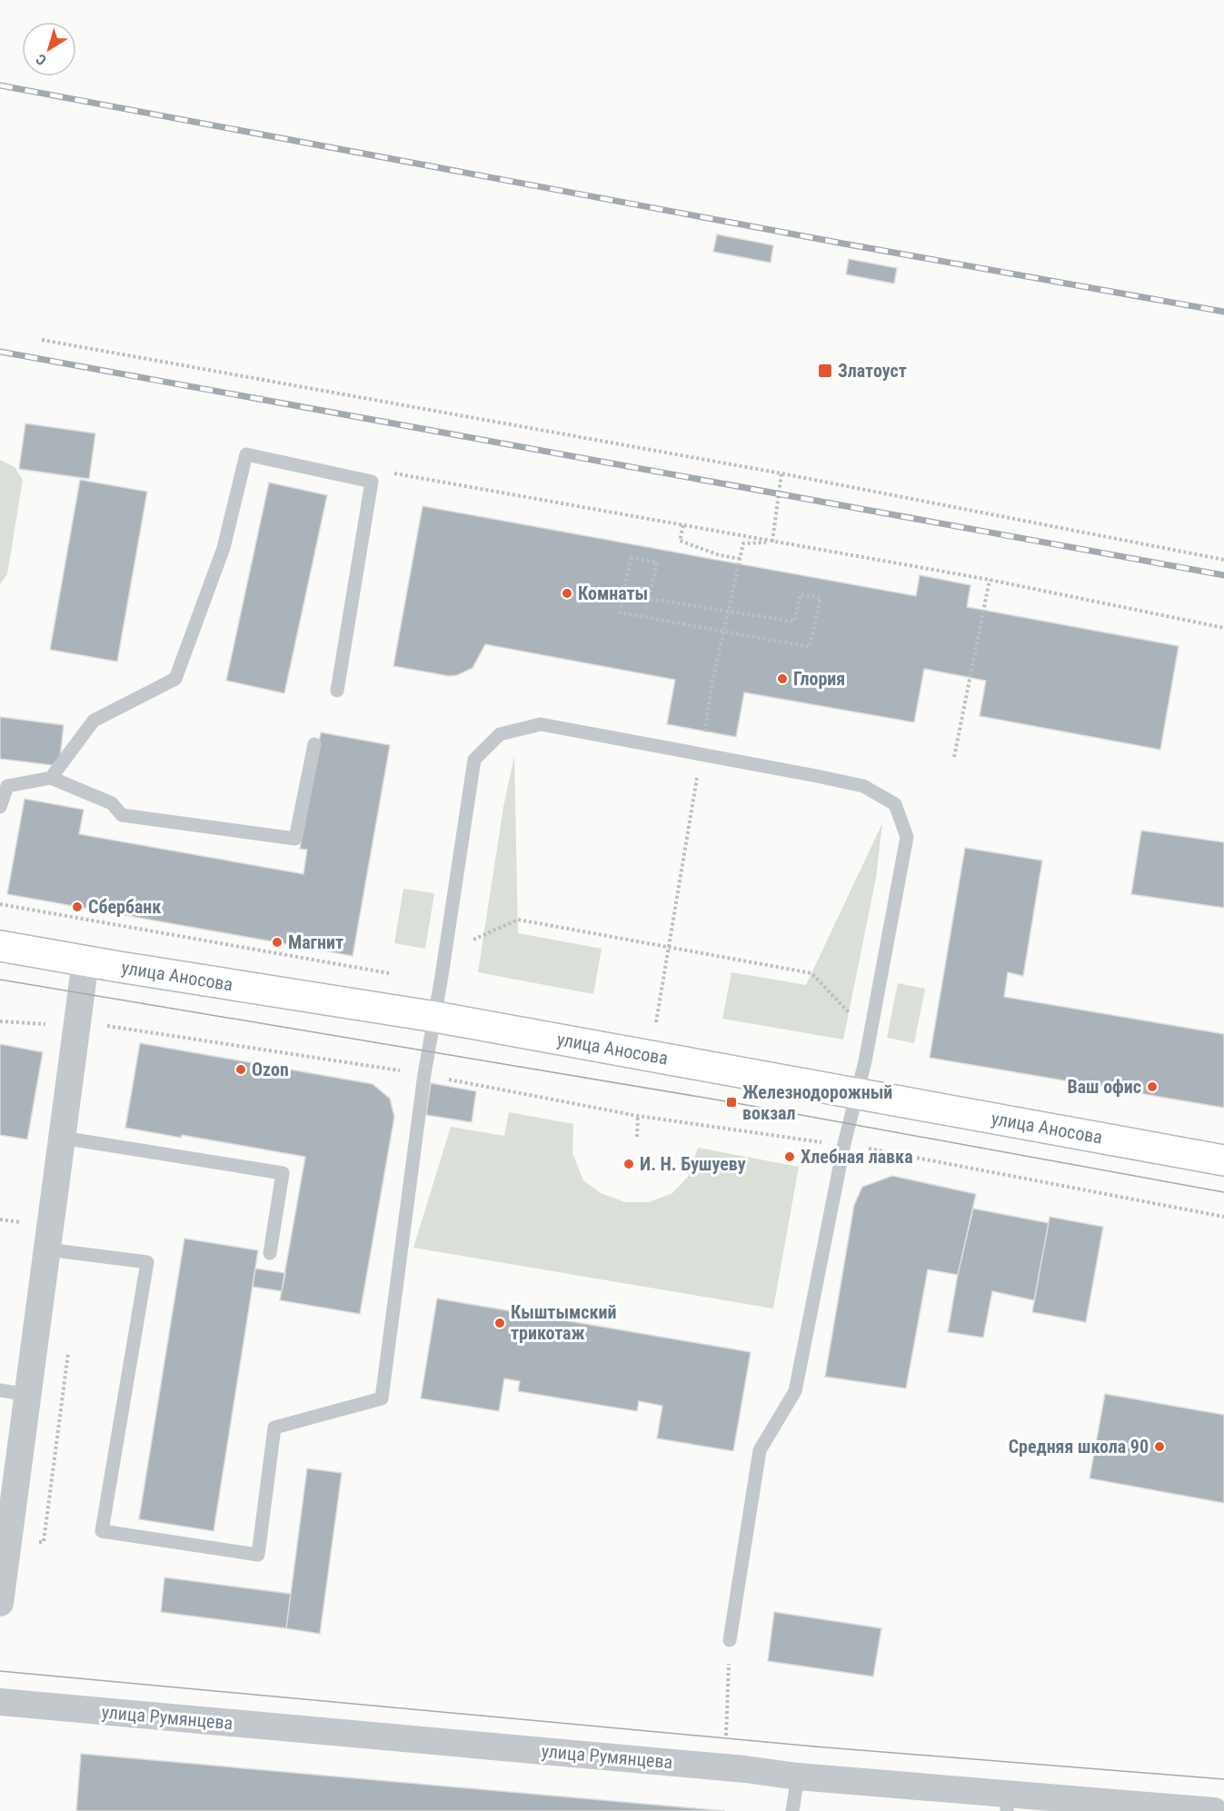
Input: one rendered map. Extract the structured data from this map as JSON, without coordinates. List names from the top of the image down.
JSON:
{
  "streets": {
    "main road": ["улица Аносова"],
    "street": ["улица Румянцева"]
  },
  "places": {
    "transit": ["Златоуст", "Железнодорожный вокзал"],
    "other": [
      "Комнаты",
      "Глория",
      "Сбербанк",
      "Магнит",
      "Ozon",
      "Ваш офис",
      "Хлебная лавка",
      "И. Н. Бушуеву",
      "Кыштымский трикотаж",
      "Средняя школа 90"
    ]
  },
  "north": "bottom left"
}
